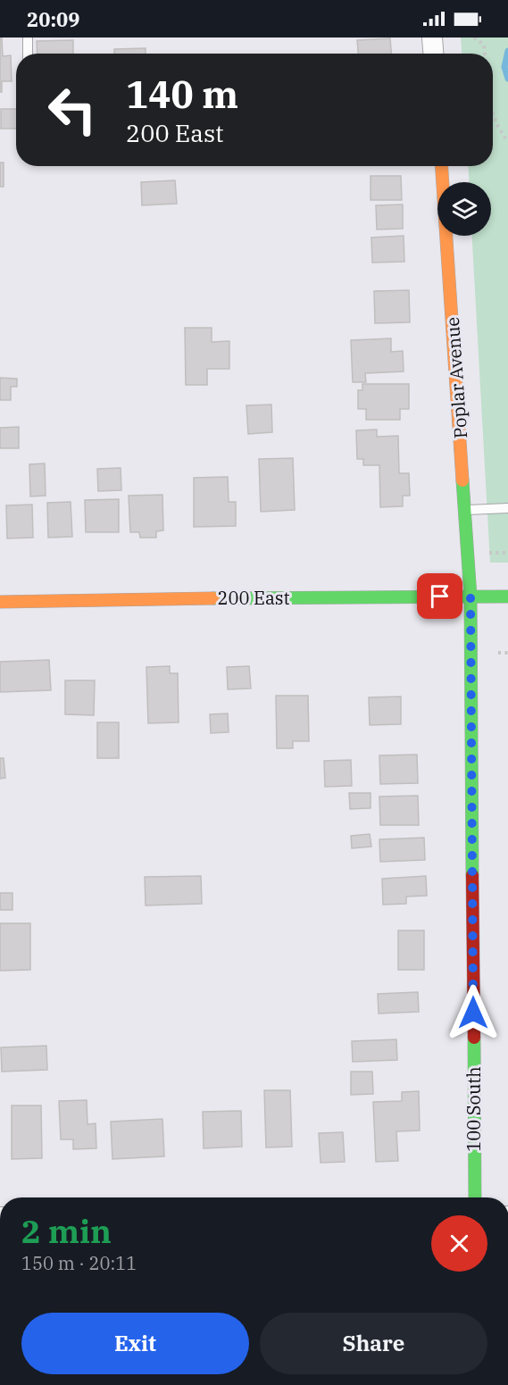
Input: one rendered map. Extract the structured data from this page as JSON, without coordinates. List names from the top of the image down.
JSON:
{
  "streets": {
    "street": ["Poplar Avenue", "200 East", "100 South"]
  },
  "crossings": [
    ["Poplar Avenue", "200 East"],
    ["Poplar Avenue", "100 South"],
    ["200 East", "100 South"]
  ],
  "page": {
    "status": "20:09",
    "turn": ["140 m", "200 East"],
    "heading": ["2 min", "150 m · 20:11"],
    "buttons": ["Exit", "Share"]
  }
}
